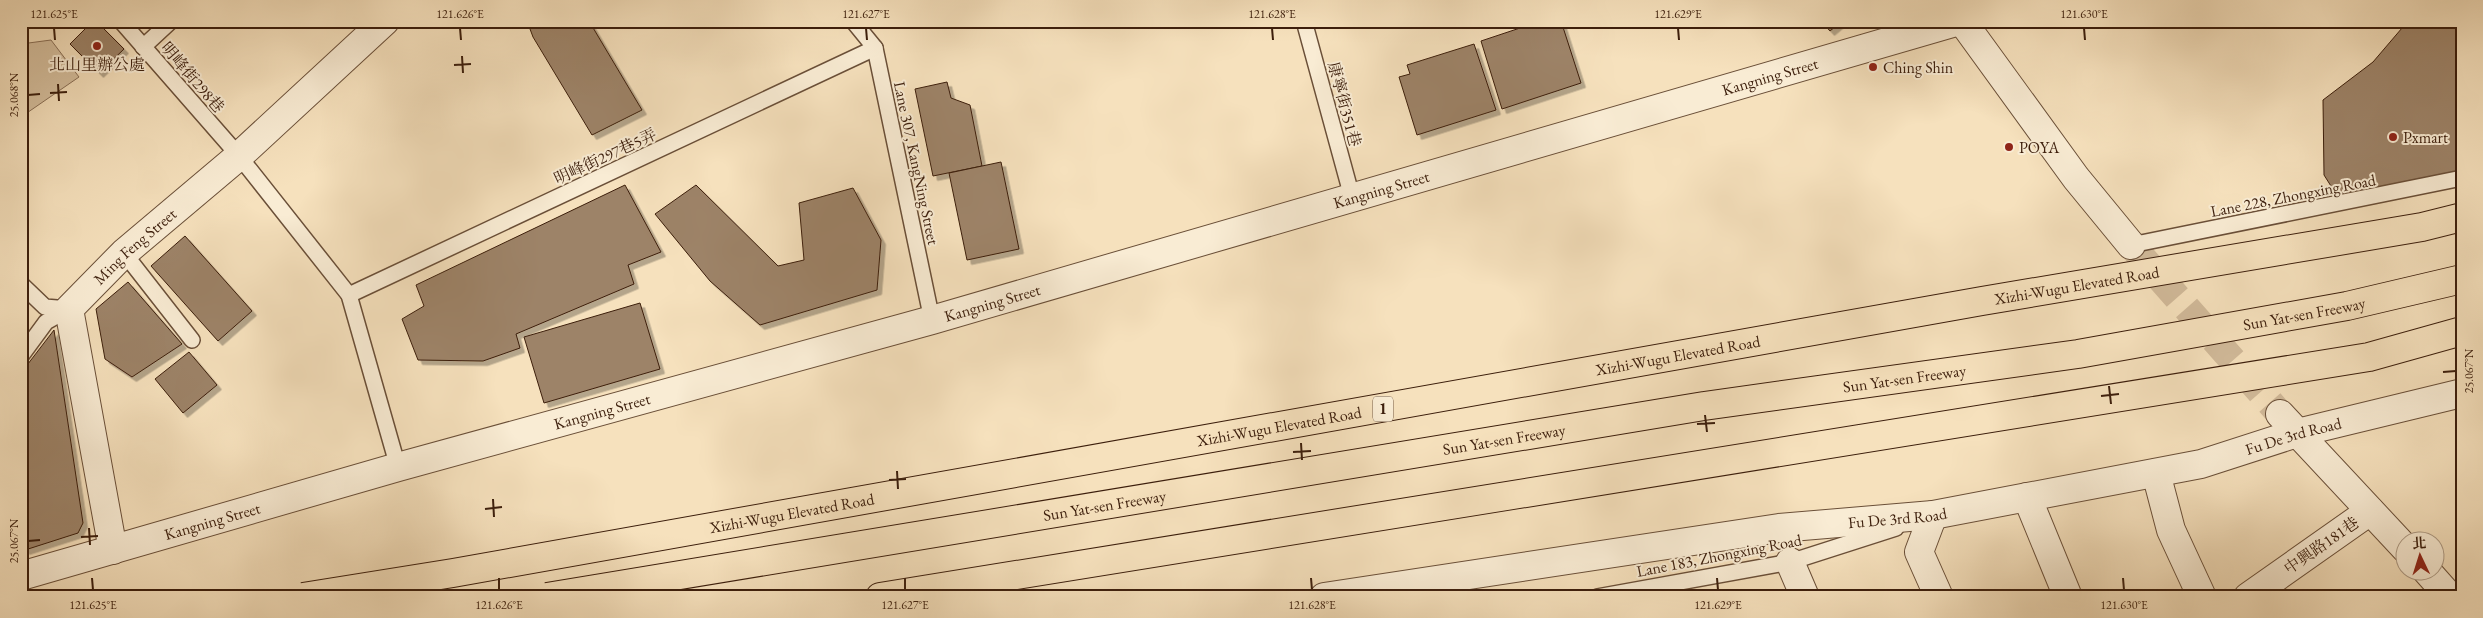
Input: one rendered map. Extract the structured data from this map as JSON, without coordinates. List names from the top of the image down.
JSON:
{
  "streets": {
    "highway": ["Xizhi-Wugu Elevated Road", "Sun Yat-sen Freeway", "1"],
    "street": [
      "Kangning Street",
      "Ming Feng Street",
      "Fu De 3rd Road",
      "中興路181巷"
    ],
    "lane": [
      "明峰街298巷",
      "康寧街351巷",
      "明峰街297巷5弄",
      "Lane 307, KangNing Street",
      "Lane 228, Zhongxing Road",
      "Lane 183, Zhongxing Road"
    ]
  },
  "crossings": [
    ["Kangning Street", "康寧街351巷"],
    ["Kangning Street", "Lane 307, KangNing Street"],
    ["明峰街298巷", "明峰街297巷5弄"],
    ["明峰街298巷", "Ming Feng Street"],
    ["明峰街297巷5弄", "Lane 307, KangNing Street"],
    ["Fu De 3rd Road", "Lane 183, Zhongxing Road"]
  ],
  "places": [
    "北山里辦公處",
    "Ching Shin",
    "Pxmart",
    "POYA"
  ],
  "north": "top",
  "coordinates": [
    "121.625°E",
    "121.626°E",
    "121.627°E",
    "121.628°E",
    "121.629°E",
    "121.630°E",
    "25.068°N",
    "25.067°N"
  ]
}
